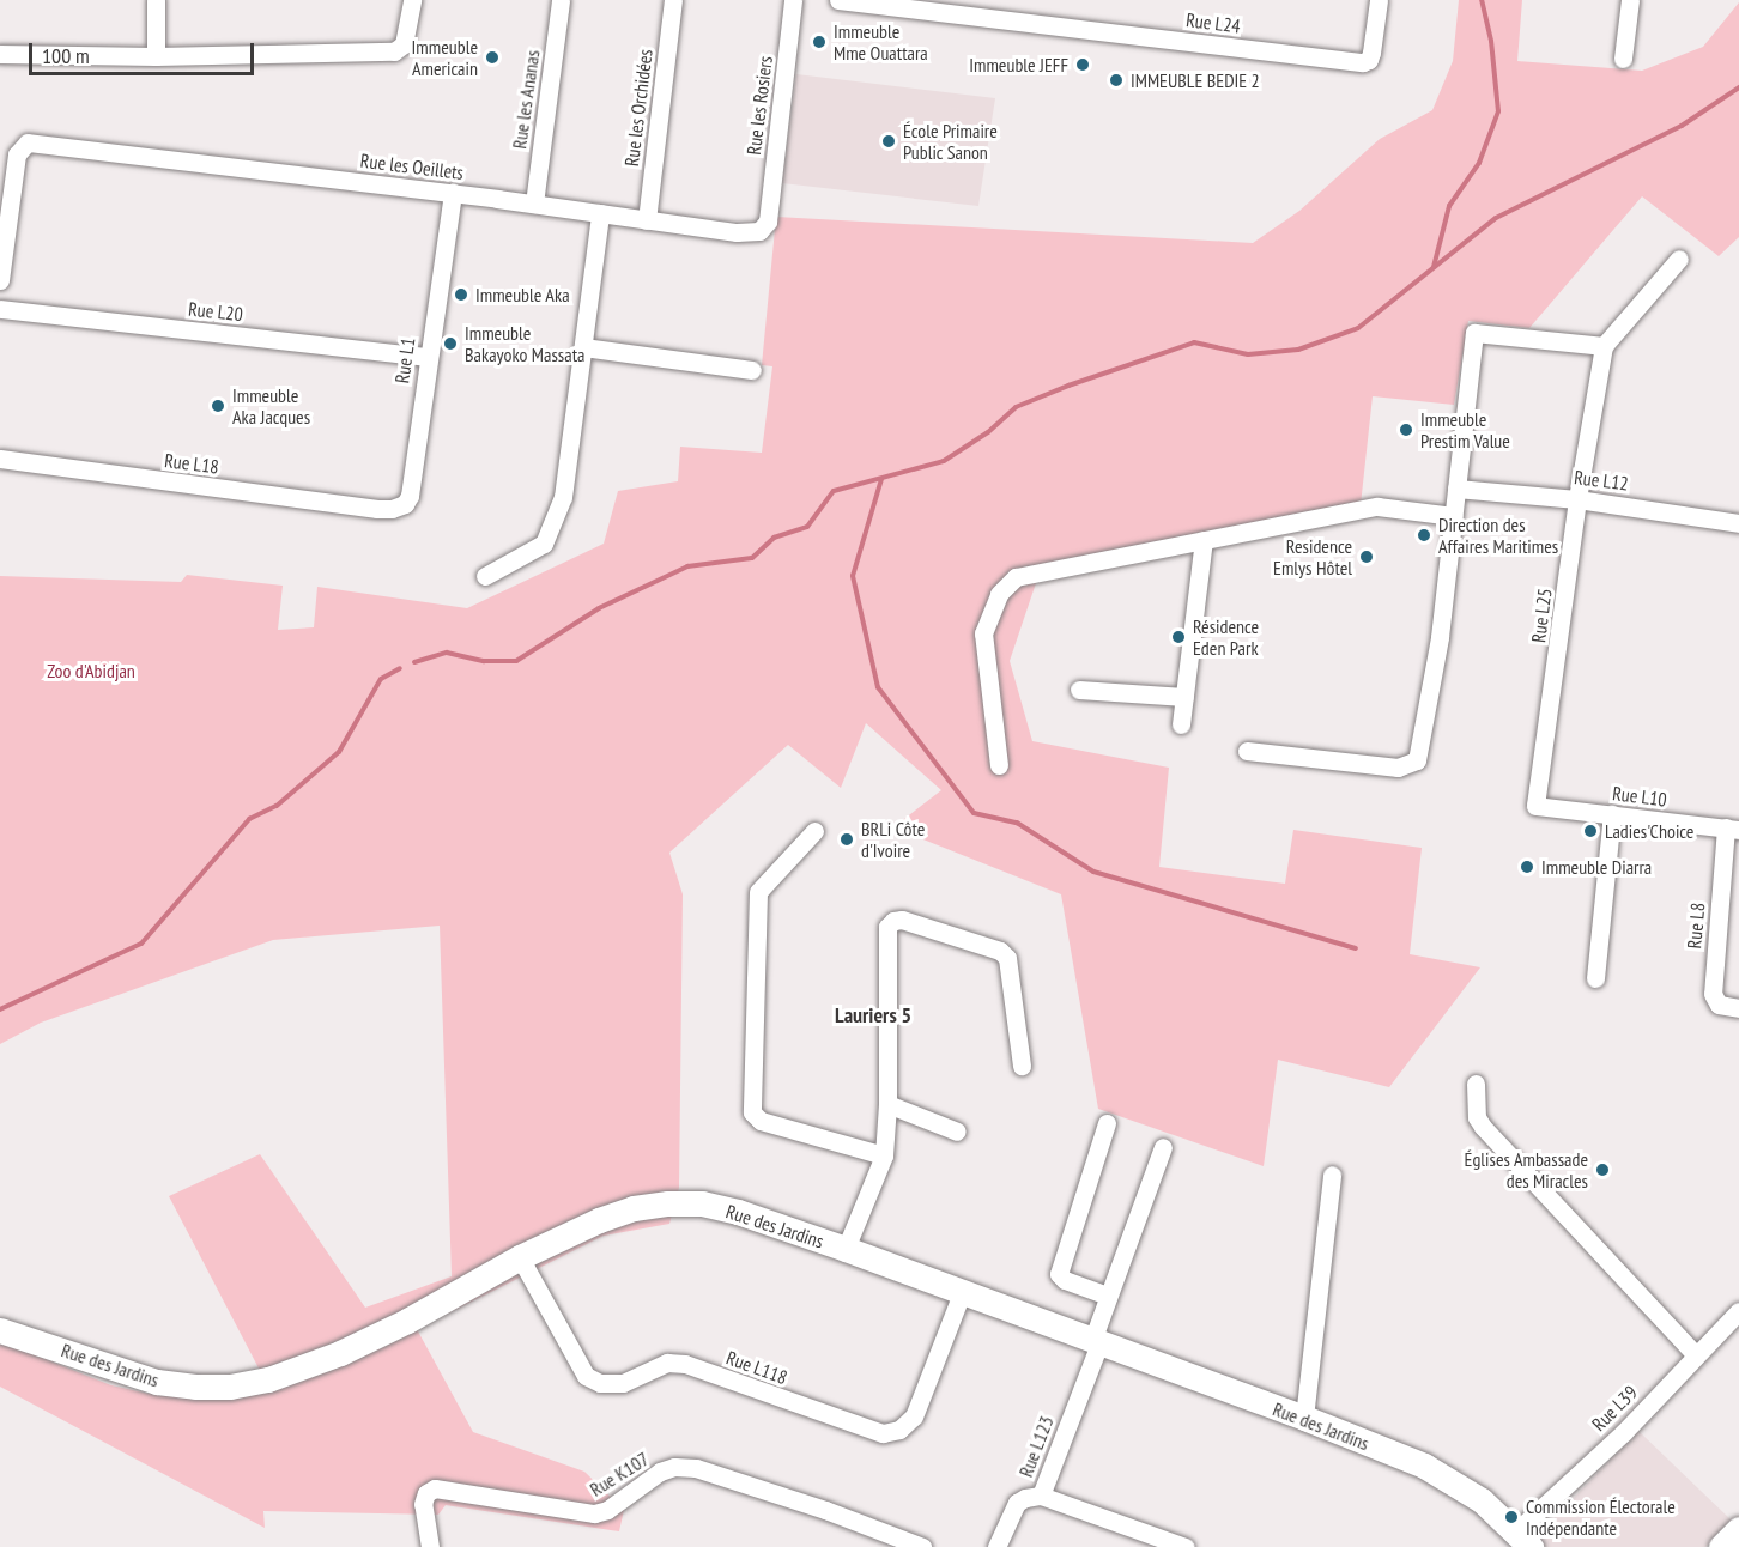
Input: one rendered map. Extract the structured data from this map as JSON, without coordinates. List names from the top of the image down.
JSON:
{
  "streets": {
    "main road": ["Rue des Jardins"],
    "street": [
      "Rue L24",
      "Rue les Ananas",
      "Rue les Rosiers",
      "Rue les Orchidées",
      "Rue les Oeillets",
      "Rue L20",
      "Rue L1",
      "Rue L18",
      "Rue L12",
      "Rue L25",
      "Rue L10",
      "Rue L8",
      "Rue L118",
      "Rue L39",
      "Rue L123",
      "Rue K107"
    ]
  },
  "crossings": [
    ["Rue les Ananas", "Rue les Oeillets"],
    ["Rue les Rosiers", "Rue les Oeillets"],
    ["Rue les Orchidées", "Rue les Oeillets"],
    ["Rue les Oeillets", "Rue L1"],
    ["Rue L20", "Rue L1"],
    ["Rue L1", "Rue L18"],
    ["Rue L12", "Rue L25"],
    ["Rue L25", "Rue L10"],
    ["Rue L10", "Rue L8"],
    ["Rue des Jardins", "Rue L118"],
    ["Rue des Jardins", "Rue L39"],
    ["Rue des Jardins", "Rue L123"]
  ],
  "districts": ["Lauriers 5"],
  "parks": ["Zoo d'Abidjan"],
  "places": [
    "Immeuble Mme Ouattara",
    "Immeuble Americain",
    "Immeuble JEFF",
    "IMMEUBLE BEDIE 2",
    "École Primaire Public Sanon",
    "Immeuble Aka",
    "Immeuble Bakayoko Massata",
    "Immeuble Aka Jacques",
    "Immeuble Prestim Value",
    "Direction des Affaires Maritimes",
    "Residence Emlys Hôtel",
    "Résidence Eden Park",
    "Ladies'Choice",
    "BRLi Côte d'Ivoire",
    "Immeuble Diarra",
    "Églises Ambassade des Miracles",
    "Commission Électorale Indépendante"
  ],
  "scale_bar": "100 m"
}
